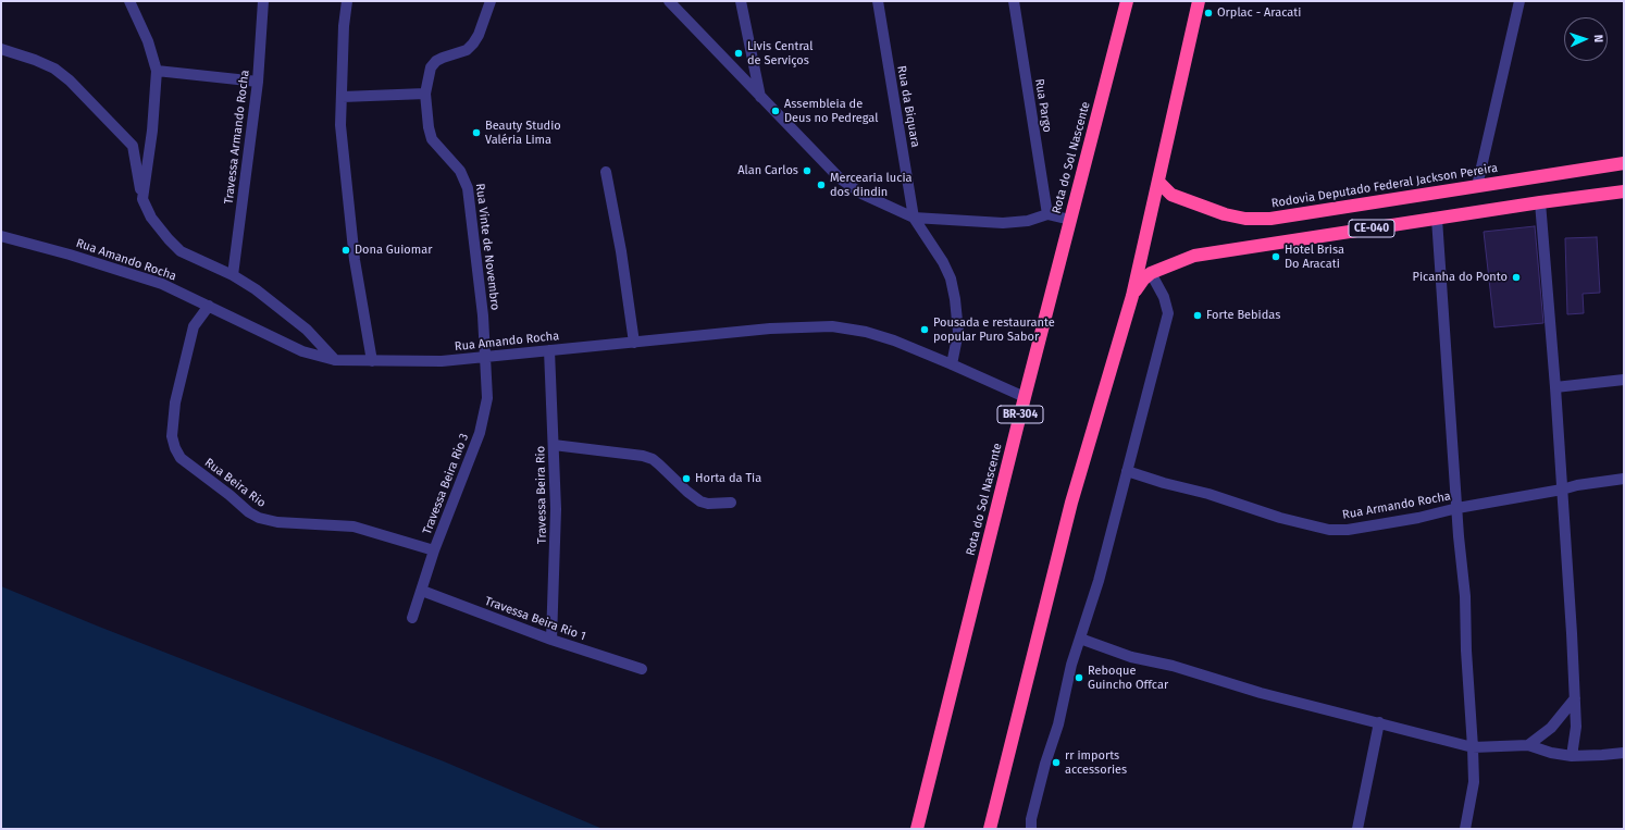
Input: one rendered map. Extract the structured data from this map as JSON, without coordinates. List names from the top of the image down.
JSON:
{
  "streets": {
    "highway": [
      "Rota do Sol Nascente",
      "Rodovia Deputado Federal Jackson Pereira",
      "CE-040",
      "BR-304"
    ],
    "street": [
      "Rua Pargo",
      "Rua da Biquara",
      "Travessa Armando Rocha",
      "Rua Vinte de Novembro",
      "Rua Amando Rocha",
      "Rua Beira Rio",
      "Travessa Beira Rio 3",
      "Travessa Beira Rio",
      "Rua Armando Rocha",
      "Travessa Beira Rio 1"
    ]
  },
  "crossings": [
    ["Rota do Sol Nascente", "Rua Amando Rocha"],
    ["Rua Vinte de Novembro", "Rua Amando Rocha"],
    ["Rua Vinte de Novembro", "Travessa Beira Rio 3"],
    ["Rua Amando Rocha", "Rua Beira Rio"],
    ["Rua Amando Rocha", "Travessa Beira Rio 3"],
    ["Rua Amando Rocha", "Travessa Beira Rio"],
    ["Rua Beira Rio", "Travessa Beira Rio 3"],
    ["Travessa Beira Rio 3", "Travessa Beira Rio 1"],
    ["Travessa Beira Rio", "Travessa Beira Rio 1"]
  ],
  "places": [
    "Orplac - Aracati",
    "Livis Central de Serviços",
    "Assembleia de Deus no Pedregal",
    "Beauty Studio Valéria Lima",
    "Alan Carlos",
    "Mercearia lucia dos dindin",
    "Dona Guiomar",
    "Hotel Brisa Do Aracati",
    "Picanha do Ponto",
    "Forte Bebidas",
    "Pousada e restaurante popular Puro Sabor",
    "Horta da Tia",
    "Reboque Guincho Offcar",
    "rr imports accessories"
  ],
  "north": "right"
}
